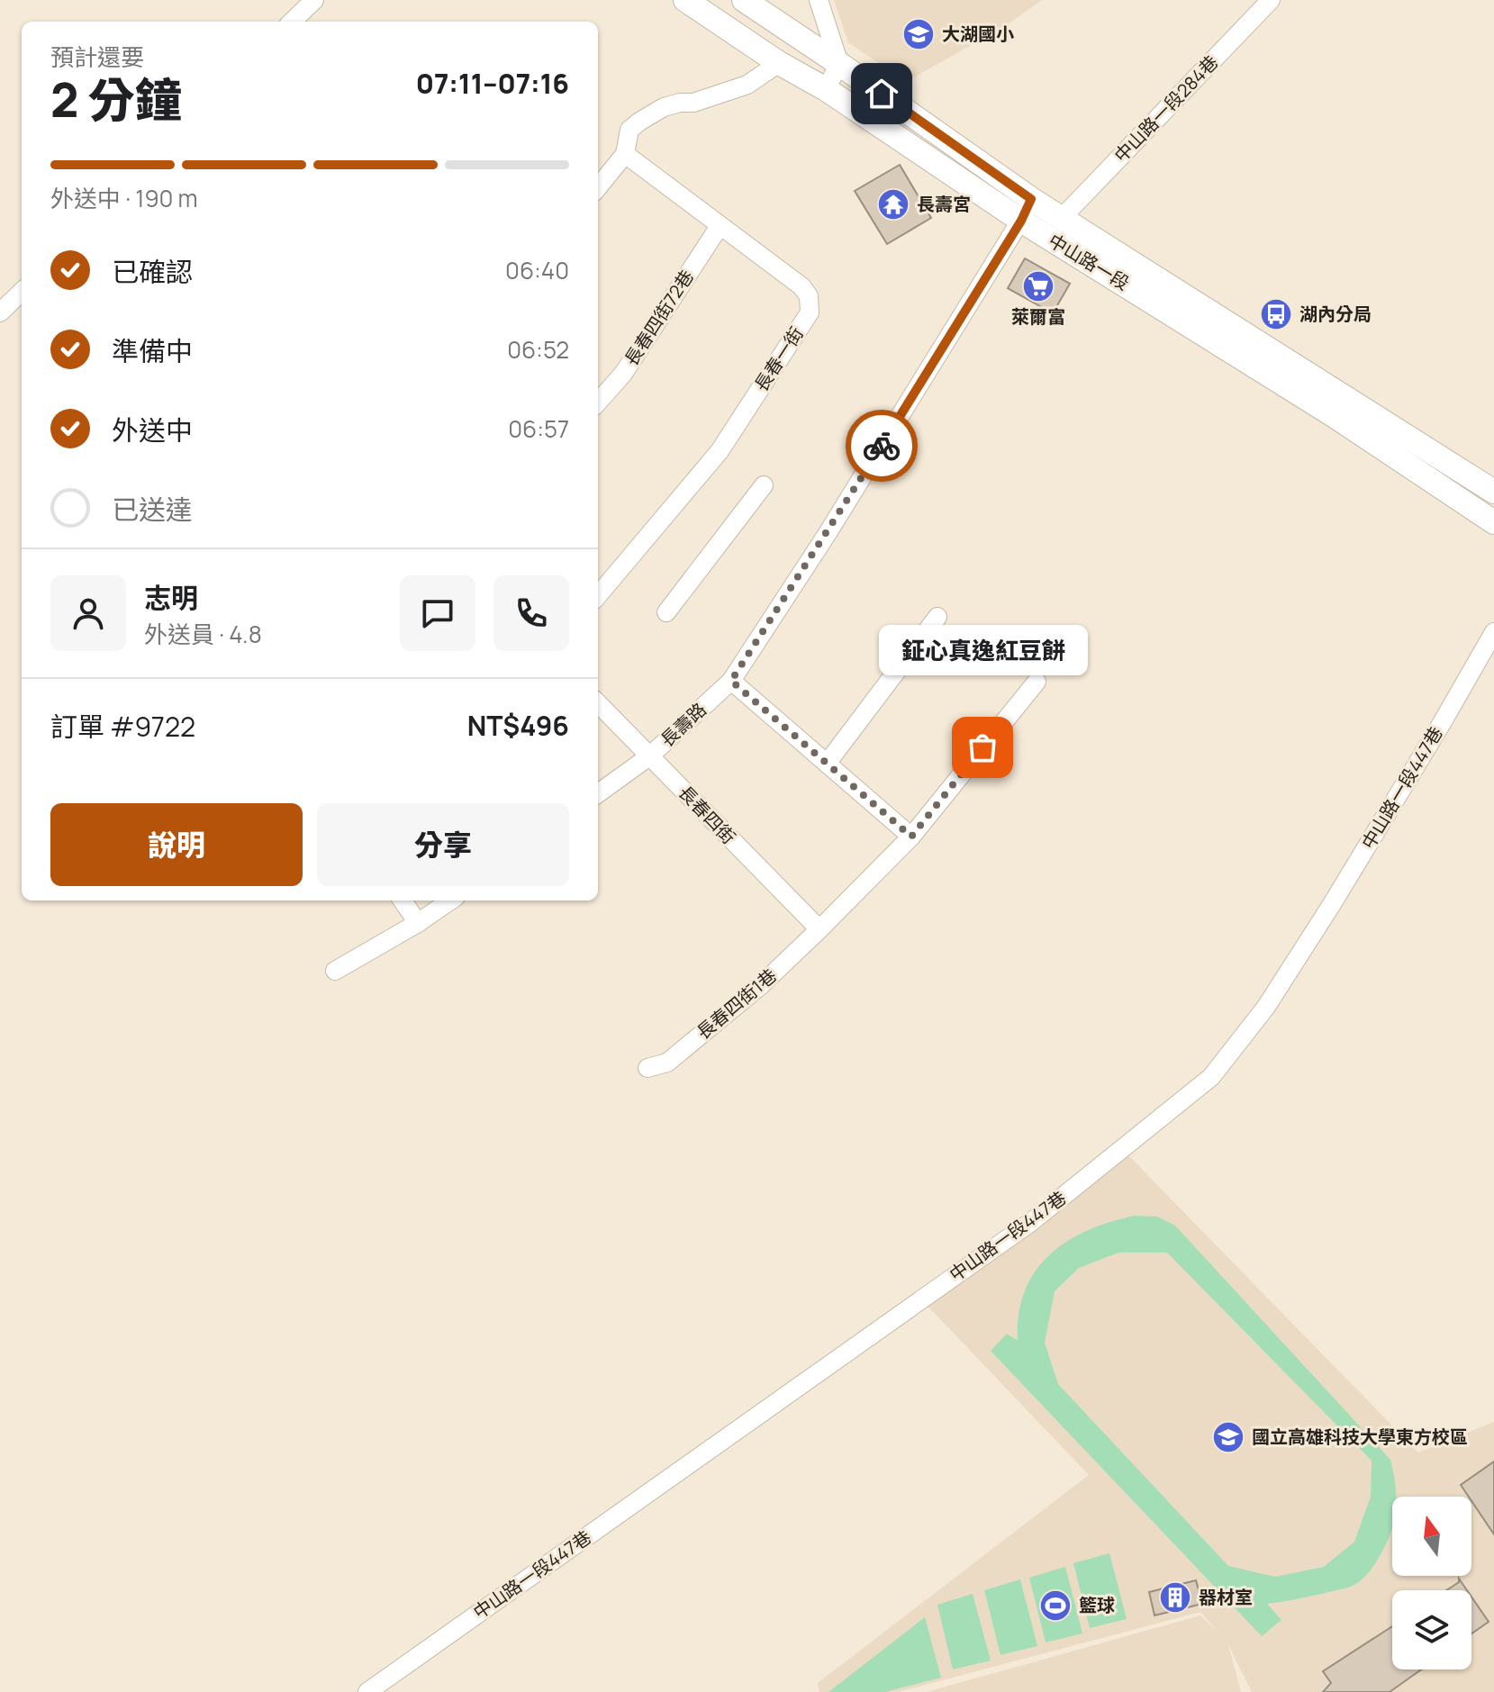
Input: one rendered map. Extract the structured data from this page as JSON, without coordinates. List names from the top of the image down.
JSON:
{
  "streets": {
    "main road": ["中山路一段"],
    "street": [
      "中山路一段284巷",
      "長春四街72巷",
      "長春一街",
      "長壽路",
      "中山路一段447巷",
      "長春四街",
      "長春四街1巷"
    ]
  },
  "crossings": [
    ["中山路一段284巷", "中山路一段"],
    ["中山路一段", "長壽路"],
    ["長春四街72巷", "長春一街"],
    ["長壽路", "長春四街"],
    ["長春四街", "長春四街1巷"]
  ],
  "places": {
    "school or university": ["大湖國小", "國立高雄科技大學東方校區"],
    "temple": ["長壽宮"],
    "supermarket": ["萊爾富"],
    "bus stop": ["湖內分局"],
    "other": ["鉦心真逸紅豆餅"],
    "building": ["器材室"],
    "sports": ["籃球"]
  },
  "north": "top",
  "page": {
    "heading": ["2 分鐘", "預計還要", "07:11–07:16"],
    "panel": [
      "志明",
      "外送員 · 4.8",
      "訂單 #9722",
      "NT$496"
    ],
    "bar": "外送中 · 190 m",
    "list": [
      ["已確認", "06:40"],
      ["準備中", "06:52"],
      ["外送中", "06:57"],
      "已送達"
    ],
    "bubble": "鉦心真逸紅豆餅",
    "buttons": ["說明", "分享"]
  }
}
